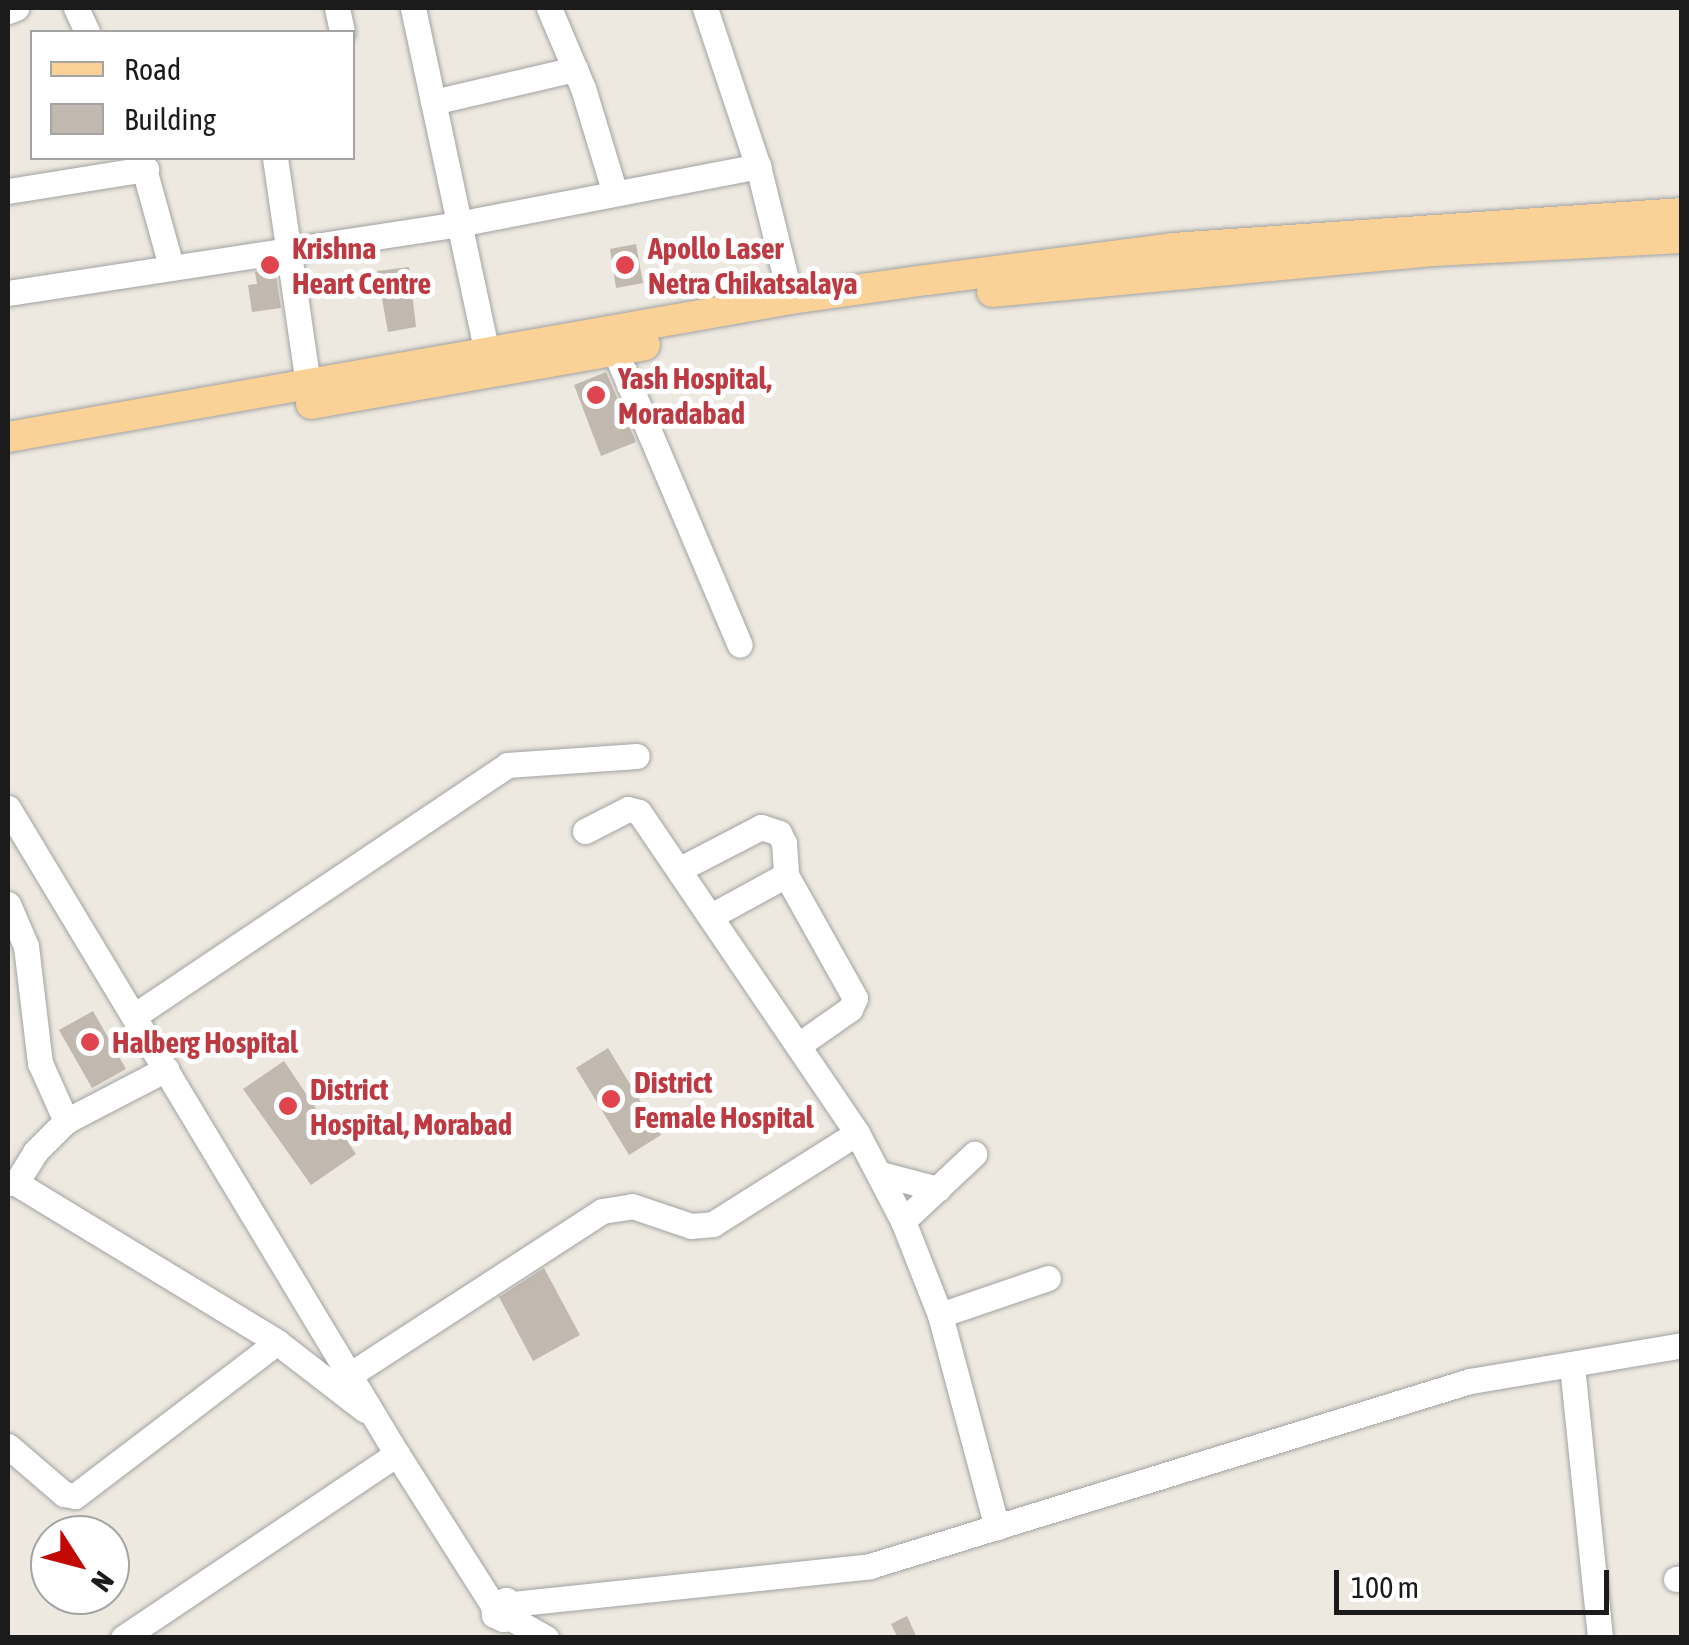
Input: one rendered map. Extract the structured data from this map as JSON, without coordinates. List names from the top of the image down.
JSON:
{
  "places": [
    "Krishna Heart Centre",
    "Apollo Laser Netra Chikatsalaya",
    "Yash Hospital, Moradabad",
    "Halberg Hospital",
    "District Female Hospital",
    "District Hospital, Morabad"
  ],
  "legend": ["Road", "Building"],
  "scale_bar": "100 m",
  "north": "bottom right"
}
